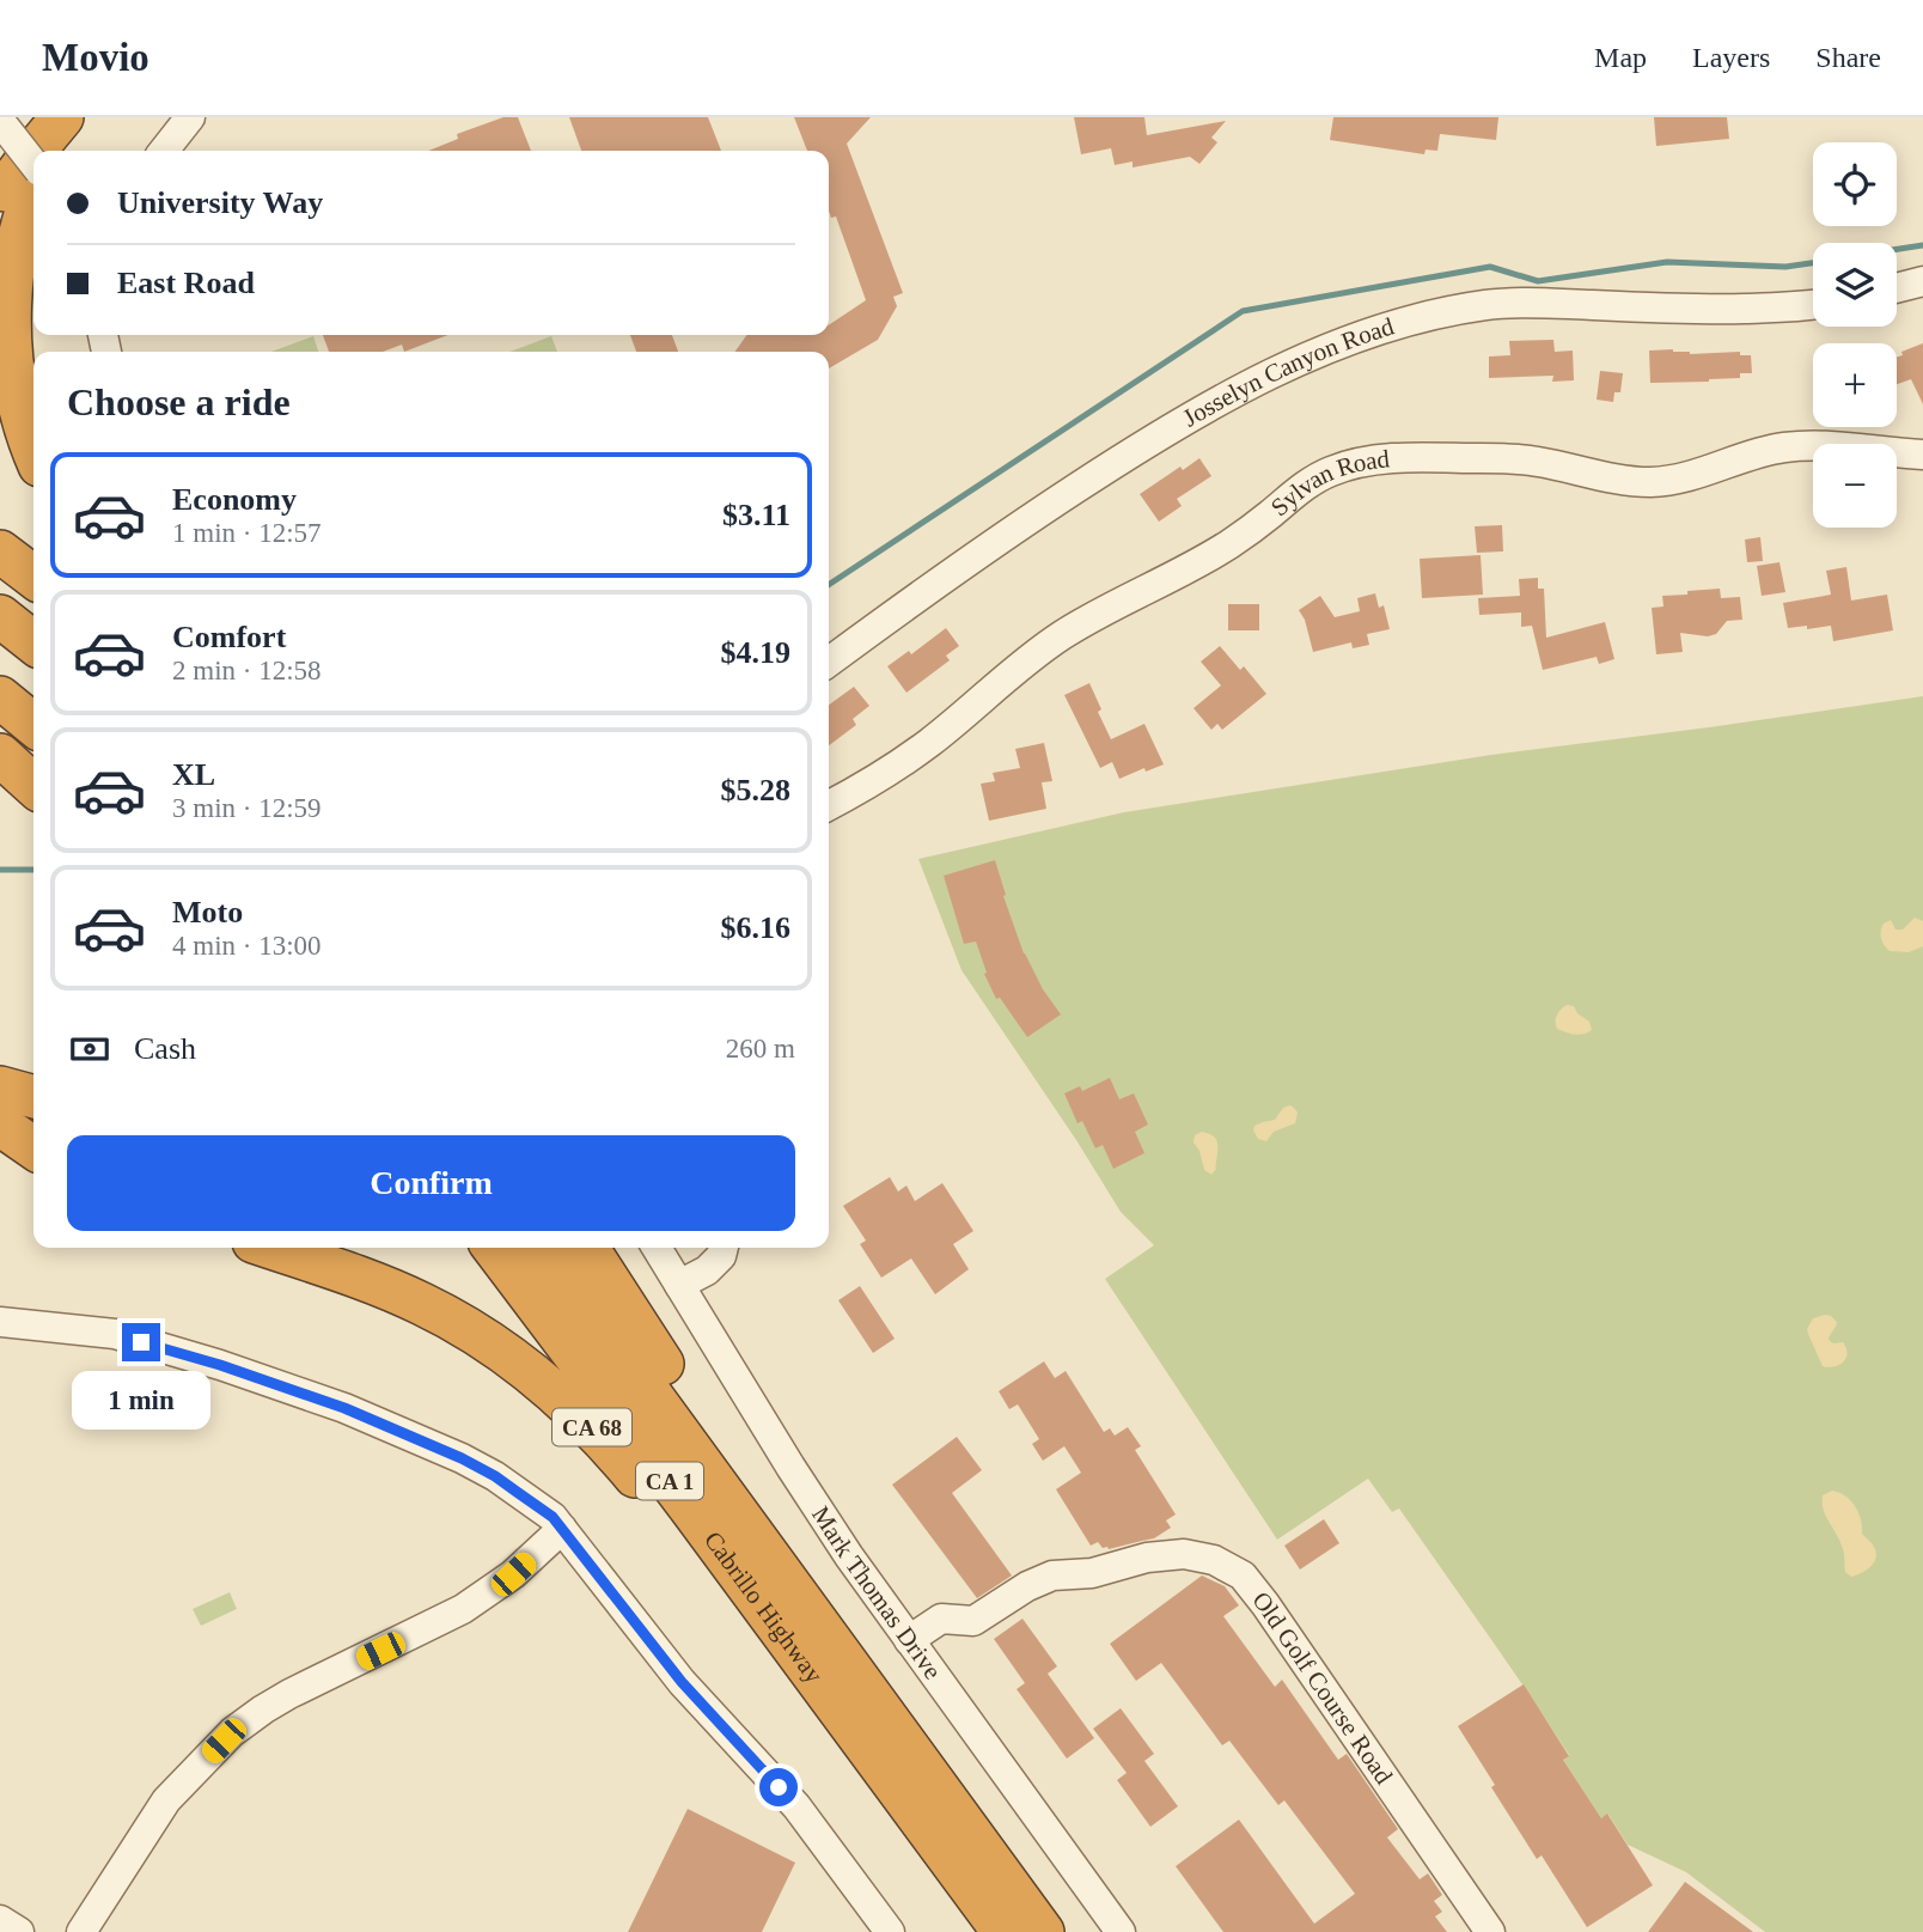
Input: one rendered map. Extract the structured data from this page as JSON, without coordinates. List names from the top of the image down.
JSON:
{
  "streets": {
    "highway": ["CA 68", "CA 1", "Cabrillo Highway"],
    "street": [
      "Josselyn Canyon Road",
      "Sylvan Road",
      "Mark Thomas Drive",
      "Old Golf Course Road"
    ]
  },
  "crossings": [
    ["CA 68", "Cabrillo Highway"],
    ["Mark Thomas Drive", "Old Golf Course Road"]
  ],
  "page": {
    "header": "Movio",
    "nav": ["Map", "Layers", "Share"],
    "map_buttons": ["+", "−"],
    "banner": ["University Way", "East Road"],
    "heading": "Choose a ride",
    "list": [
      {
        "name": "Economy",
        "note": "1 min · 12:57",
        "value": "$3.11"
      },
      {
        "name": "Comfort",
        "note": "2 min · 12:58",
        "value": "$4.19"
      },
      {
        "name": "XL",
        "note": "3 min · 12:59",
        "value": "$5.28"
      },
      {
        "name": "Moto",
        "note": "4 min · 13:00",
        "value": "$6.16"
      }
    ],
    "pay": ["Cash", "260 m"],
    "buttons": "Confirm",
    "bubble": "1 min"
  }
}
